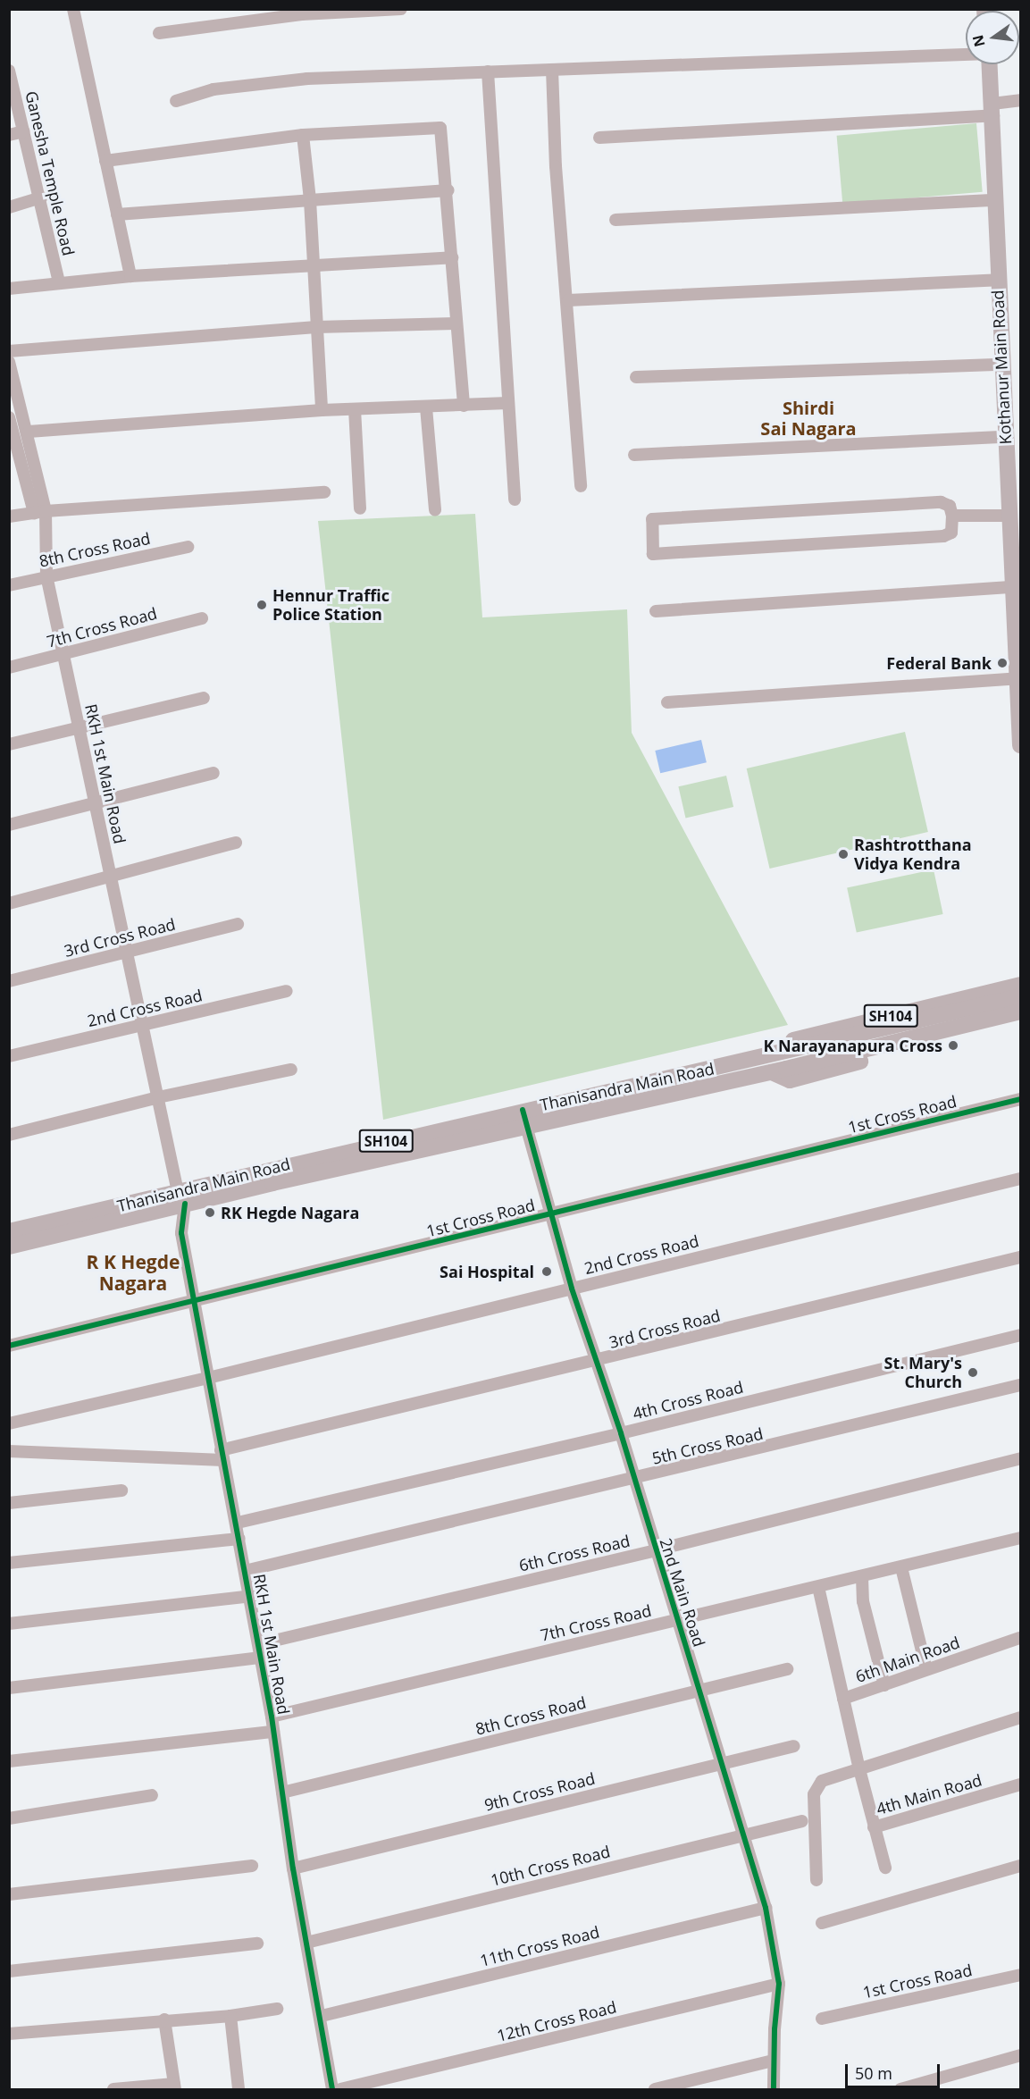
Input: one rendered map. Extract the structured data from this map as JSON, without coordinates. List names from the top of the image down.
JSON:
{
  "streets": {
    "main road": ["Kothanur Main Road", "SH104", "Thanisandra Main Road"],
    "street": [
      "Ganesha Temple Road",
      "8th Cross Road",
      "7th Cross Road",
      "RKH 1st Main Road",
      "3rd Cross Road",
      "2nd Cross Road",
      "1st Cross Road",
      "4th Cross Road",
      "5th Cross Road",
      "6th Cross Road",
      "2nd Main Road",
      "6th Main Road",
      "9th Cross Road",
      "4th Main Road",
      "10th Cross Road",
      "11th Cross Road",
      "12th Cross Road"
    ]
  },
  "crossings": [
    ["8th Cross Road", "RKH 1st Main Road"],
    ["8th Cross Road", "2nd Main Road"],
    ["7th Cross Road", "RKH 1st Main Road"],
    ["7th Cross Road", "2nd Main Road"],
    ["RKH 1st Main Road", "3rd Cross Road"],
    ["RKH 1st Main Road", "2nd Cross Road"],
    ["RKH 1st Main Road", "Thanisandra Main Road"],
    ["RKH 1st Main Road", "1st Cross Road"],
    ["RKH 1st Main Road", "4th Cross Road"],
    ["RKH 1st Main Road", "5th Cross Road"],
    ["RKH 1st Main Road", "6th Cross Road"],
    ["RKH 1st Main Road", "9th Cross Road"],
    ["RKH 1st Main Road", "10th Cross Road"],
    ["RKH 1st Main Road", "11th Cross Road"],
    ["3rd Cross Road", "2nd Main Road"],
    ["2nd Cross Road", "2nd Main Road"],
    ["SH104", "Thanisandra Main Road"],
    ["Thanisandra Main Road", "2nd Main Road"],
    ["1st Cross Road", "2nd Main Road"],
    ["4th Cross Road", "2nd Main Road"],
    ["5th Cross Road", "2nd Main Road"],
    ["6th Cross Road", "2nd Main Road"],
    ["2nd Main Road", "9th Cross Road"],
    ["2nd Main Road", "10th Cross Road"],
    ["2nd Main Road", "11th Cross Road"],
    ["2nd Main Road", "12th Cross Road"],
    ["6th Main Road", "4th Main Road"]
  ],
  "districts": ["Shirdi Sai Nagara", "R K Hegde Nagara"],
  "places": [
    "Hennur Traffic Police Station",
    "Federal Bank",
    "Rashtrotthana Vidya Kendra",
    "K Narayanapura Cross",
    "RK Hegde Nagara",
    "Sai Hospital",
    "St. Mary's Church"
  ],
  "scale_bar": "50 m",
  "north": "left"
}
